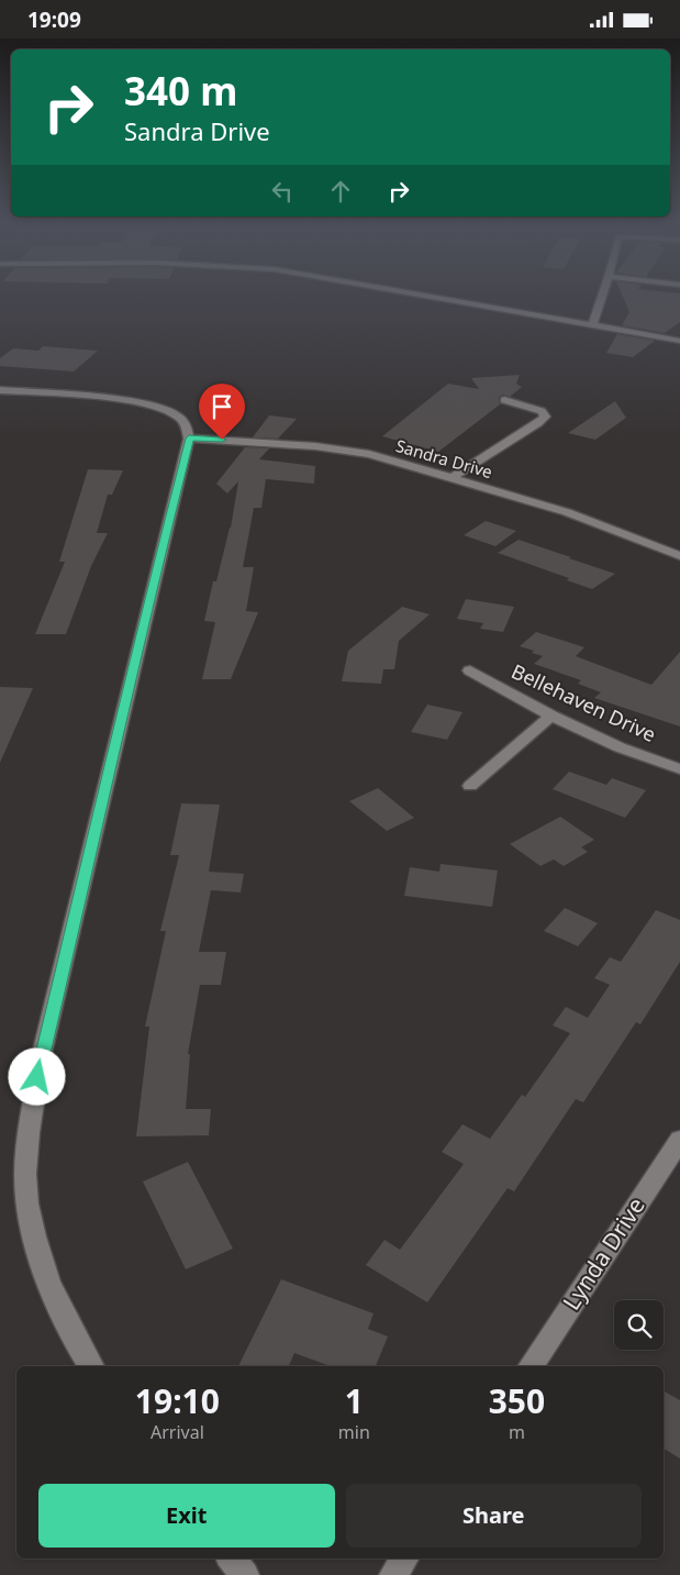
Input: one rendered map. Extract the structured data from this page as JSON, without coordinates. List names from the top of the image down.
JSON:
{
  "streets": {
    "street": ["Sandra Drive", "Bellehaven Drive", "Lynda Drive"]
  },
  "page": {
    "status": "19:09",
    "turn": ["340 m", "Sandra Drive"],
    "eta": [
      "19:10",
      "Arrival",
      "1",
      "min",
      "350",
      "m"
    ],
    "buttons": ["Exit", "Share"]
  }
}
